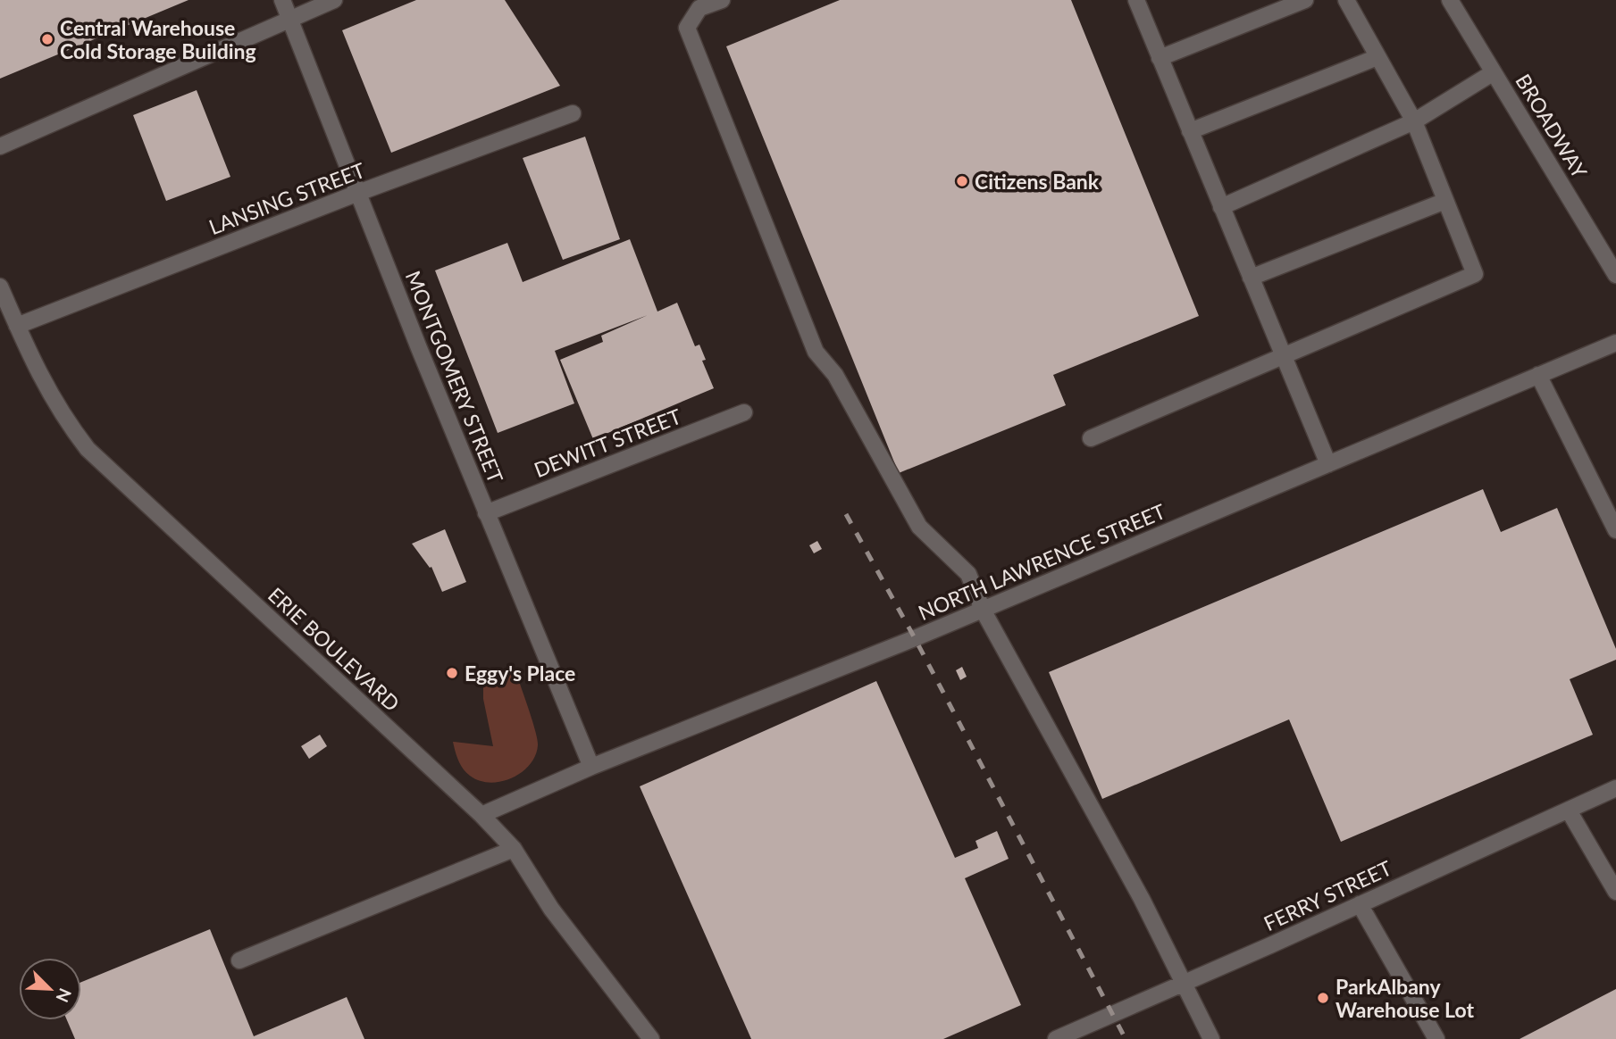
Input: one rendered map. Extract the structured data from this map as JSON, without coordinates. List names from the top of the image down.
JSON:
{
  "streets": {
    "street": [
      "BROADWAY",
      "LANSING STREET",
      "MONTGOMERY STREET",
      "DEWITT STREET",
      "NORTH LAWRENCE STREET",
      "ERIE BOULEVARD",
      "FERRY STREET"
    ]
  },
  "crossings": [
    ["LANSING STREET", "MONTGOMERY STREET"],
    ["LANSING STREET", "ERIE BOULEVARD"],
    ["MONTGOMERY STREET", "DEWITT STREET"],
    ["MONTGOMERY STREET", "NORTH LAWRENCE STREET"],
    ["NORTH LAWRENCE STREET", "ERIE BOULEVARD"]
  ],
  "places": [
    "Central Warehouse Cold Storage Building",
    "Citizens Bank",
    "Eggy's Place",
    "ParkAlbany Warehouse Lot"
  ],
  "north": "bottom right"
}
